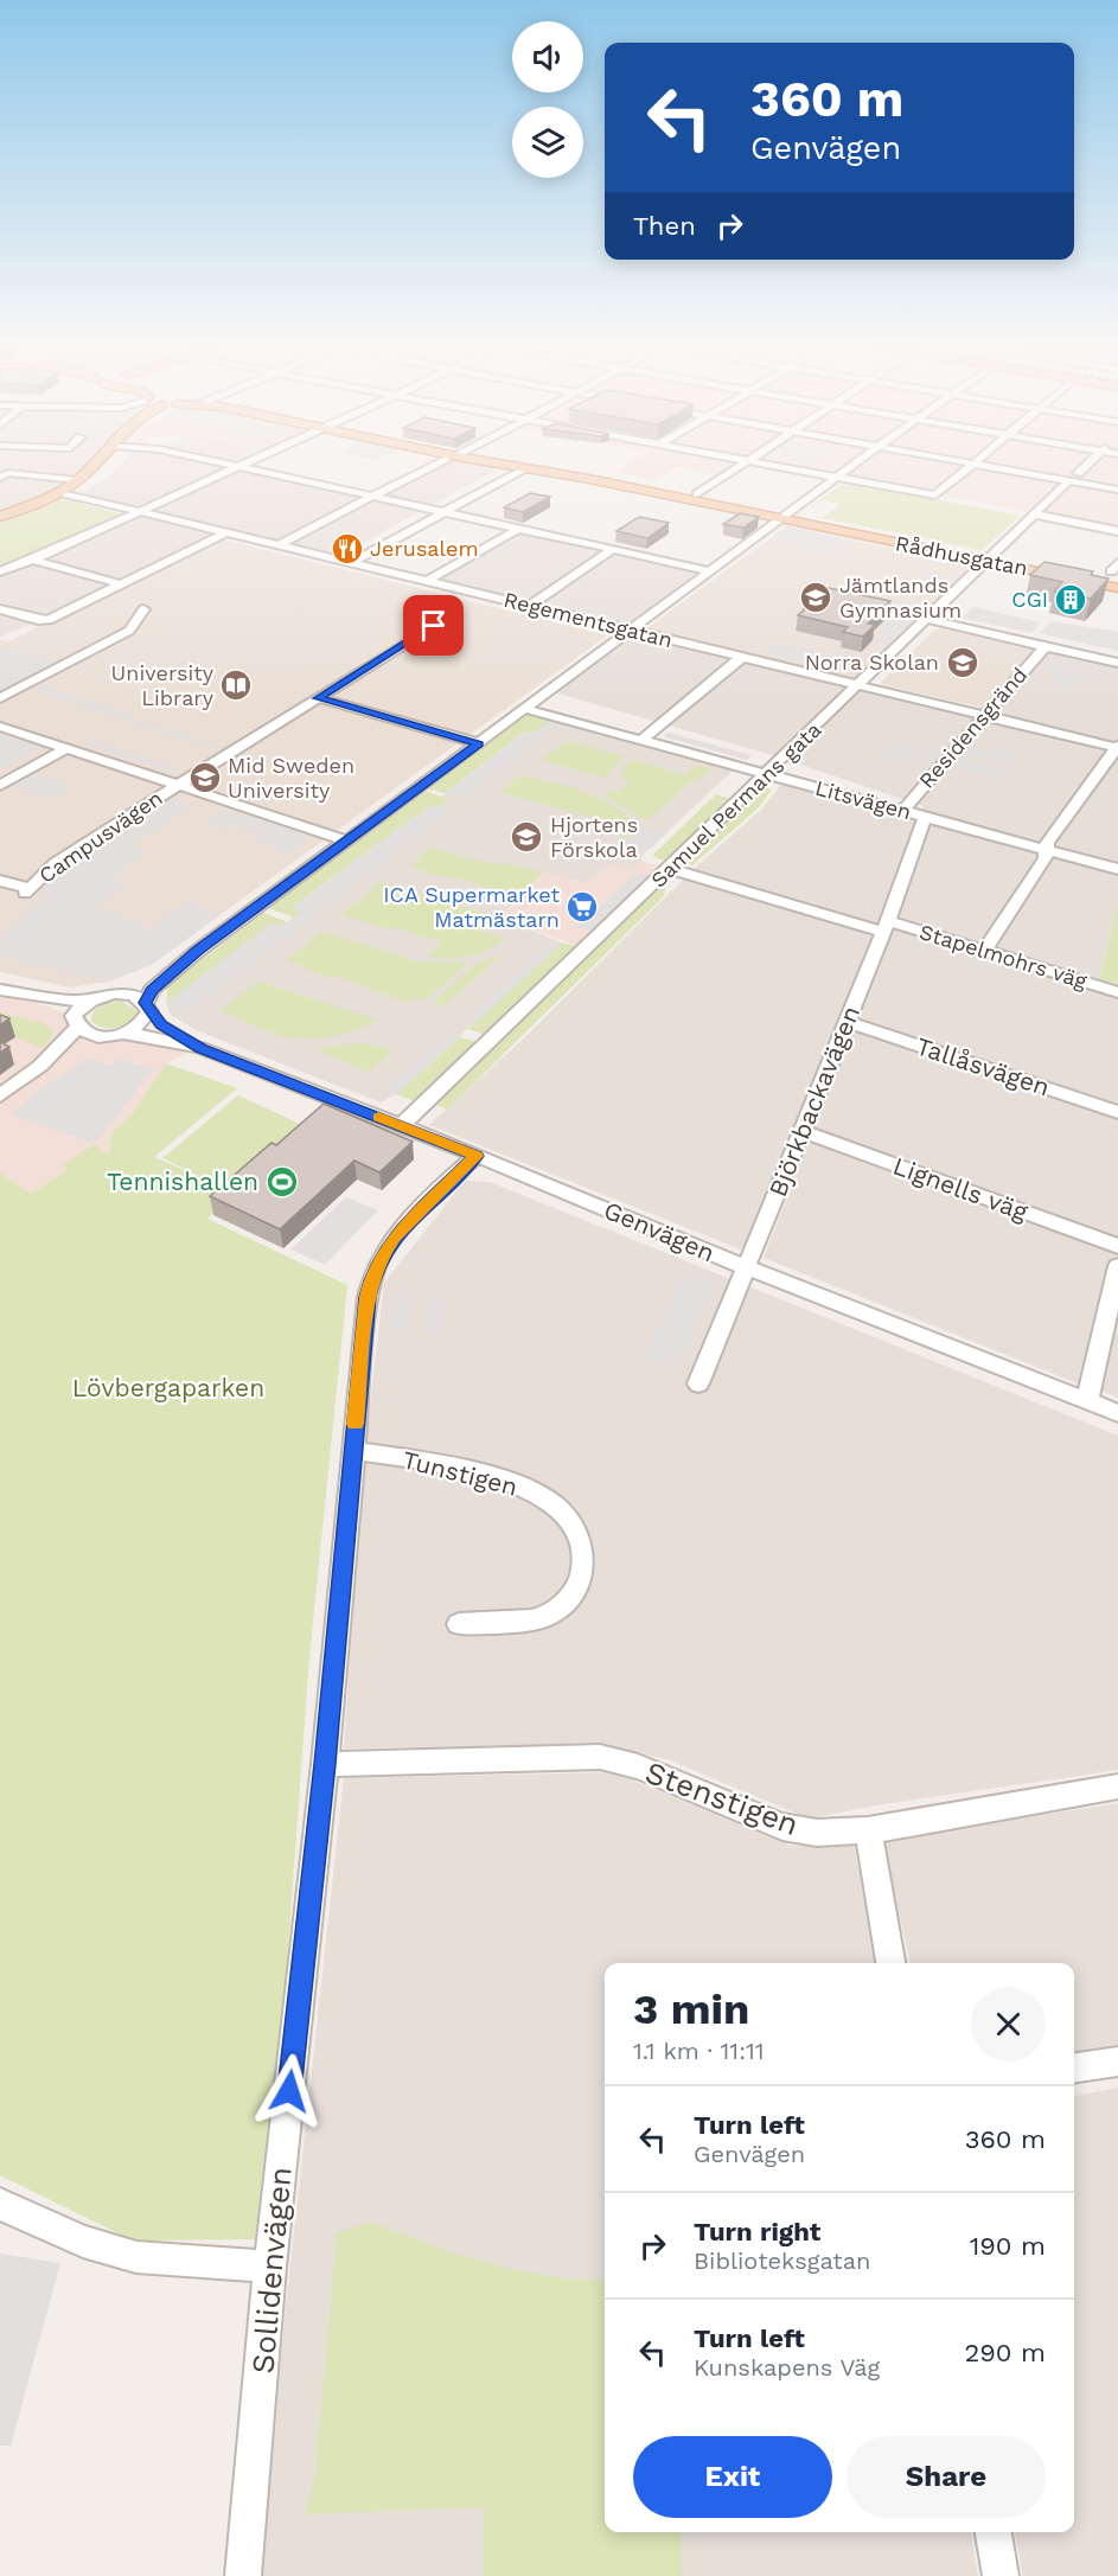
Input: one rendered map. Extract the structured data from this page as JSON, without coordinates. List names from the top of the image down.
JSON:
{
  "streets": {
    "main road": ["Rådhusgatan"],
    "street": [
      "Regementsgatan",
      "Residensgränd",
      "Litsvägen",
      "Samuel Permans gata",
      "Campusvägen",
      "Stapelmohrs väg",
      "Tallåsvägen",
      "Björkbackavägen",
      "Lignells väg",
      "Genvägen",
      "Tunstigen",
      "Stenstigen",
      "Sollidenvägen"
    ]
  },
  "crossings": [
    ["Rådhusgatan", "Samuel Permans gata"],
    ["Regementsgatan", "Residensgränd"],
    ["Regementsgatan", "Samuel Permans gata"],
    ["Residensgränd", "Litsvägen"],
    ["Litsvägen", "Samuel Permans gata"],
    ["Litsvägen", "Björkbackavägen"],
    ["Samuel Permans gata", "Stapelmohrs väg"],
    ["Samuel Permans gata", "Genvägen"],
    ["Stapelmohrs väg", "Björkbackavägen"],
    ["Tallåsvägen", "Björkbackavägen"],
    ["Björkbackavägen", "Lignells väg"],
    ["Björkbackavägen", "Genvägen"],
    ["Genvägen", "Sollidenvägen"],
    ["Tunstigen", "Sollidenvägen"],
    ["Stenstigen", "Sollidenvägen"]
  ],
  "parks": ["Lövbergaparken"],
  "places": {
    "restaurant": ["Jerusalem"],
    "school or university": [
      "Jämtlands Gymnasium",
      "Norra Skolan",
      "Mid Sweden University",
      "Hjortens Förskola"
    ],
    "building": ["CGI"],
    "library": ["University Library"],
    "supermarket": ["ICA Supermarket Matmästarn"],
    "sports": ["Tennishallen"]
  },
  "page": {
    "turn": ["360 m", "Genvägen"],
    "then": "Then",
    "heading": ["3 min", "1.1 km · 11:11"],
    "list": [
      {
        "name": "Turn left",
        "note": "Genvägen",
        "value": "360 m"
      },
      {
        "name": "Turn right",
        "note": "Biblioteksgatan",
        "value": "190 m"
      },
      {
        "name": "Turn left",
        "note": "Kunskapens Väg",
        "value": "290 m"
      }
    ],
    "buttons": ["Exit", "Share"]
  }
}
